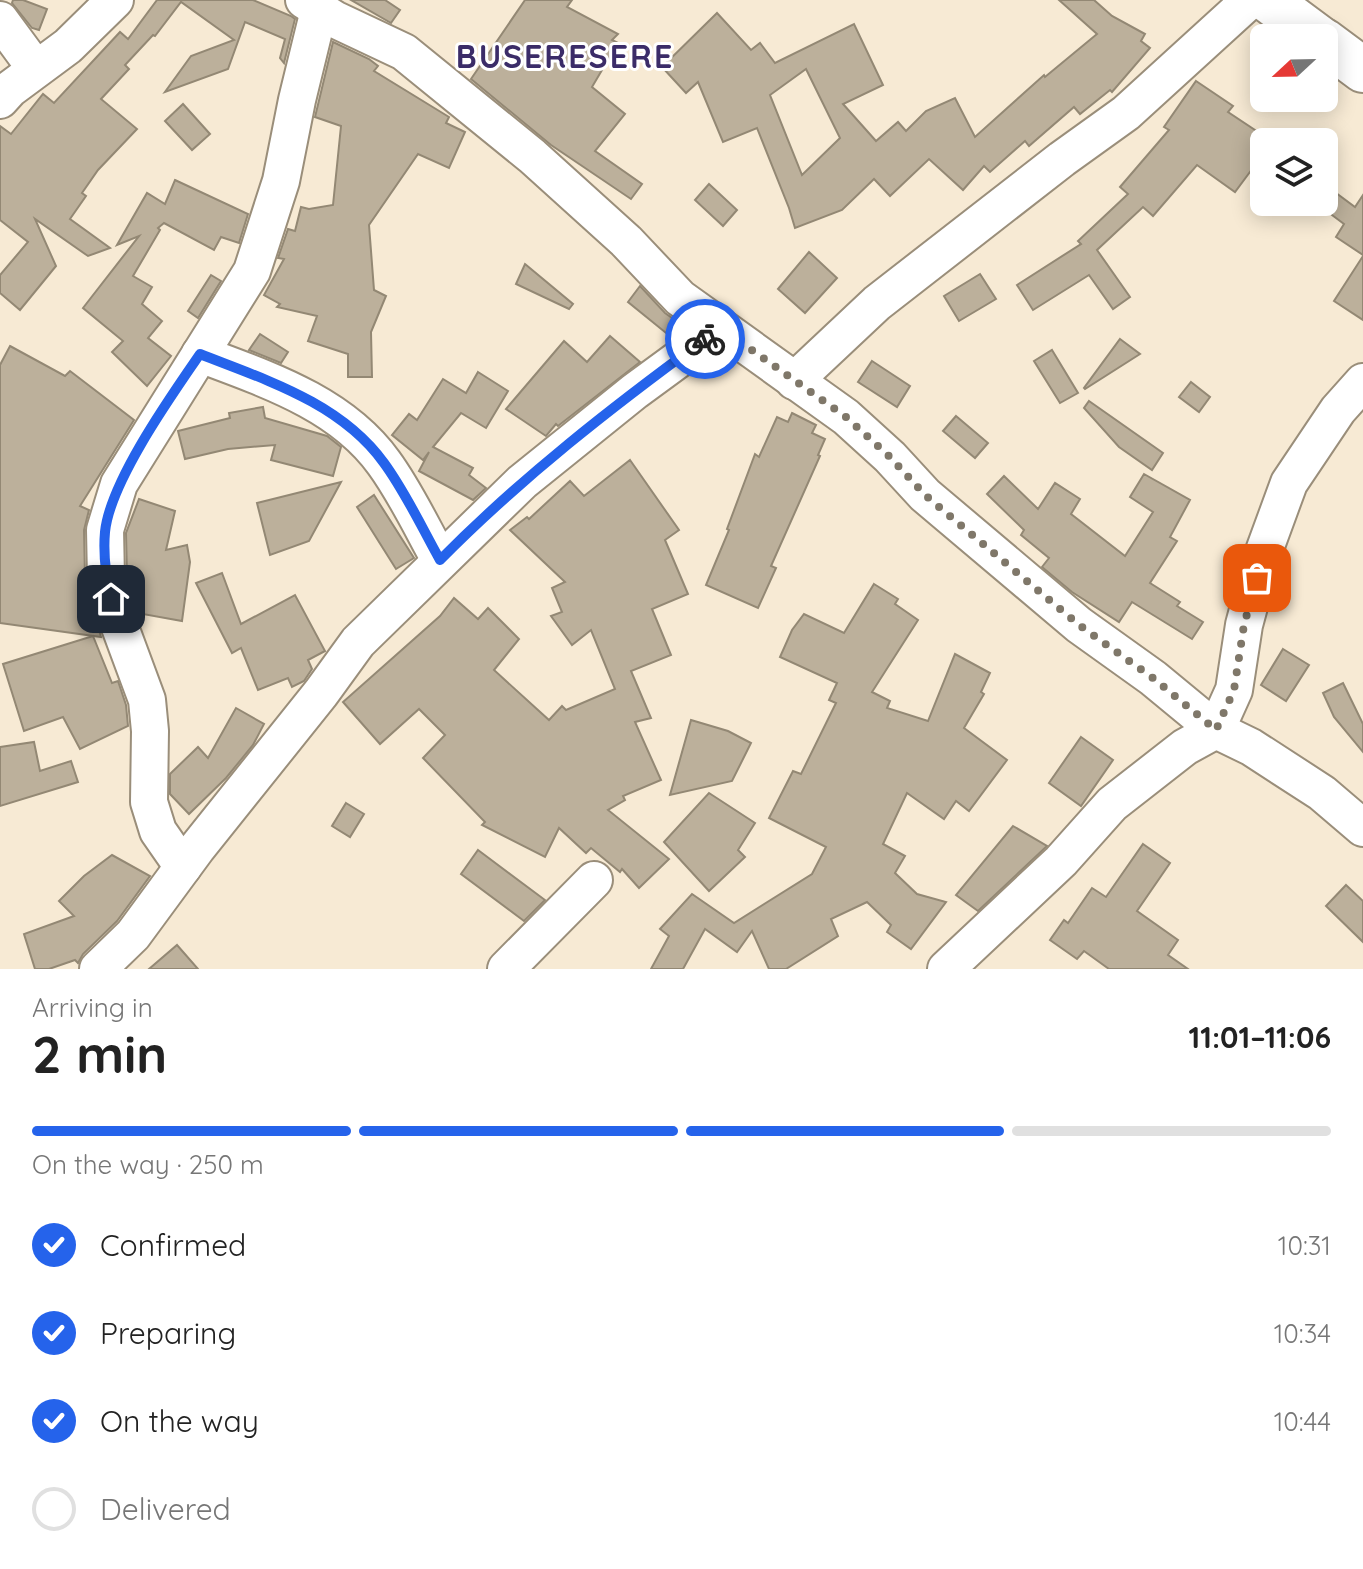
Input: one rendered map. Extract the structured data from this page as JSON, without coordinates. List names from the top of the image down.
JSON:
{
  "districts": ["BUSERESERE"],
  "north": "left",
  "page": {
    "heading": ["2 min", "Arriving in", "11:01–11:06"],
    "bar": "On the way · 250 m",
    "list": [
      ["Confirmed", "10:31"],
      ["Preparing", "10:34"],
      ["On the way", "10:44"],
      "Delivered"
    ]
  }
}
